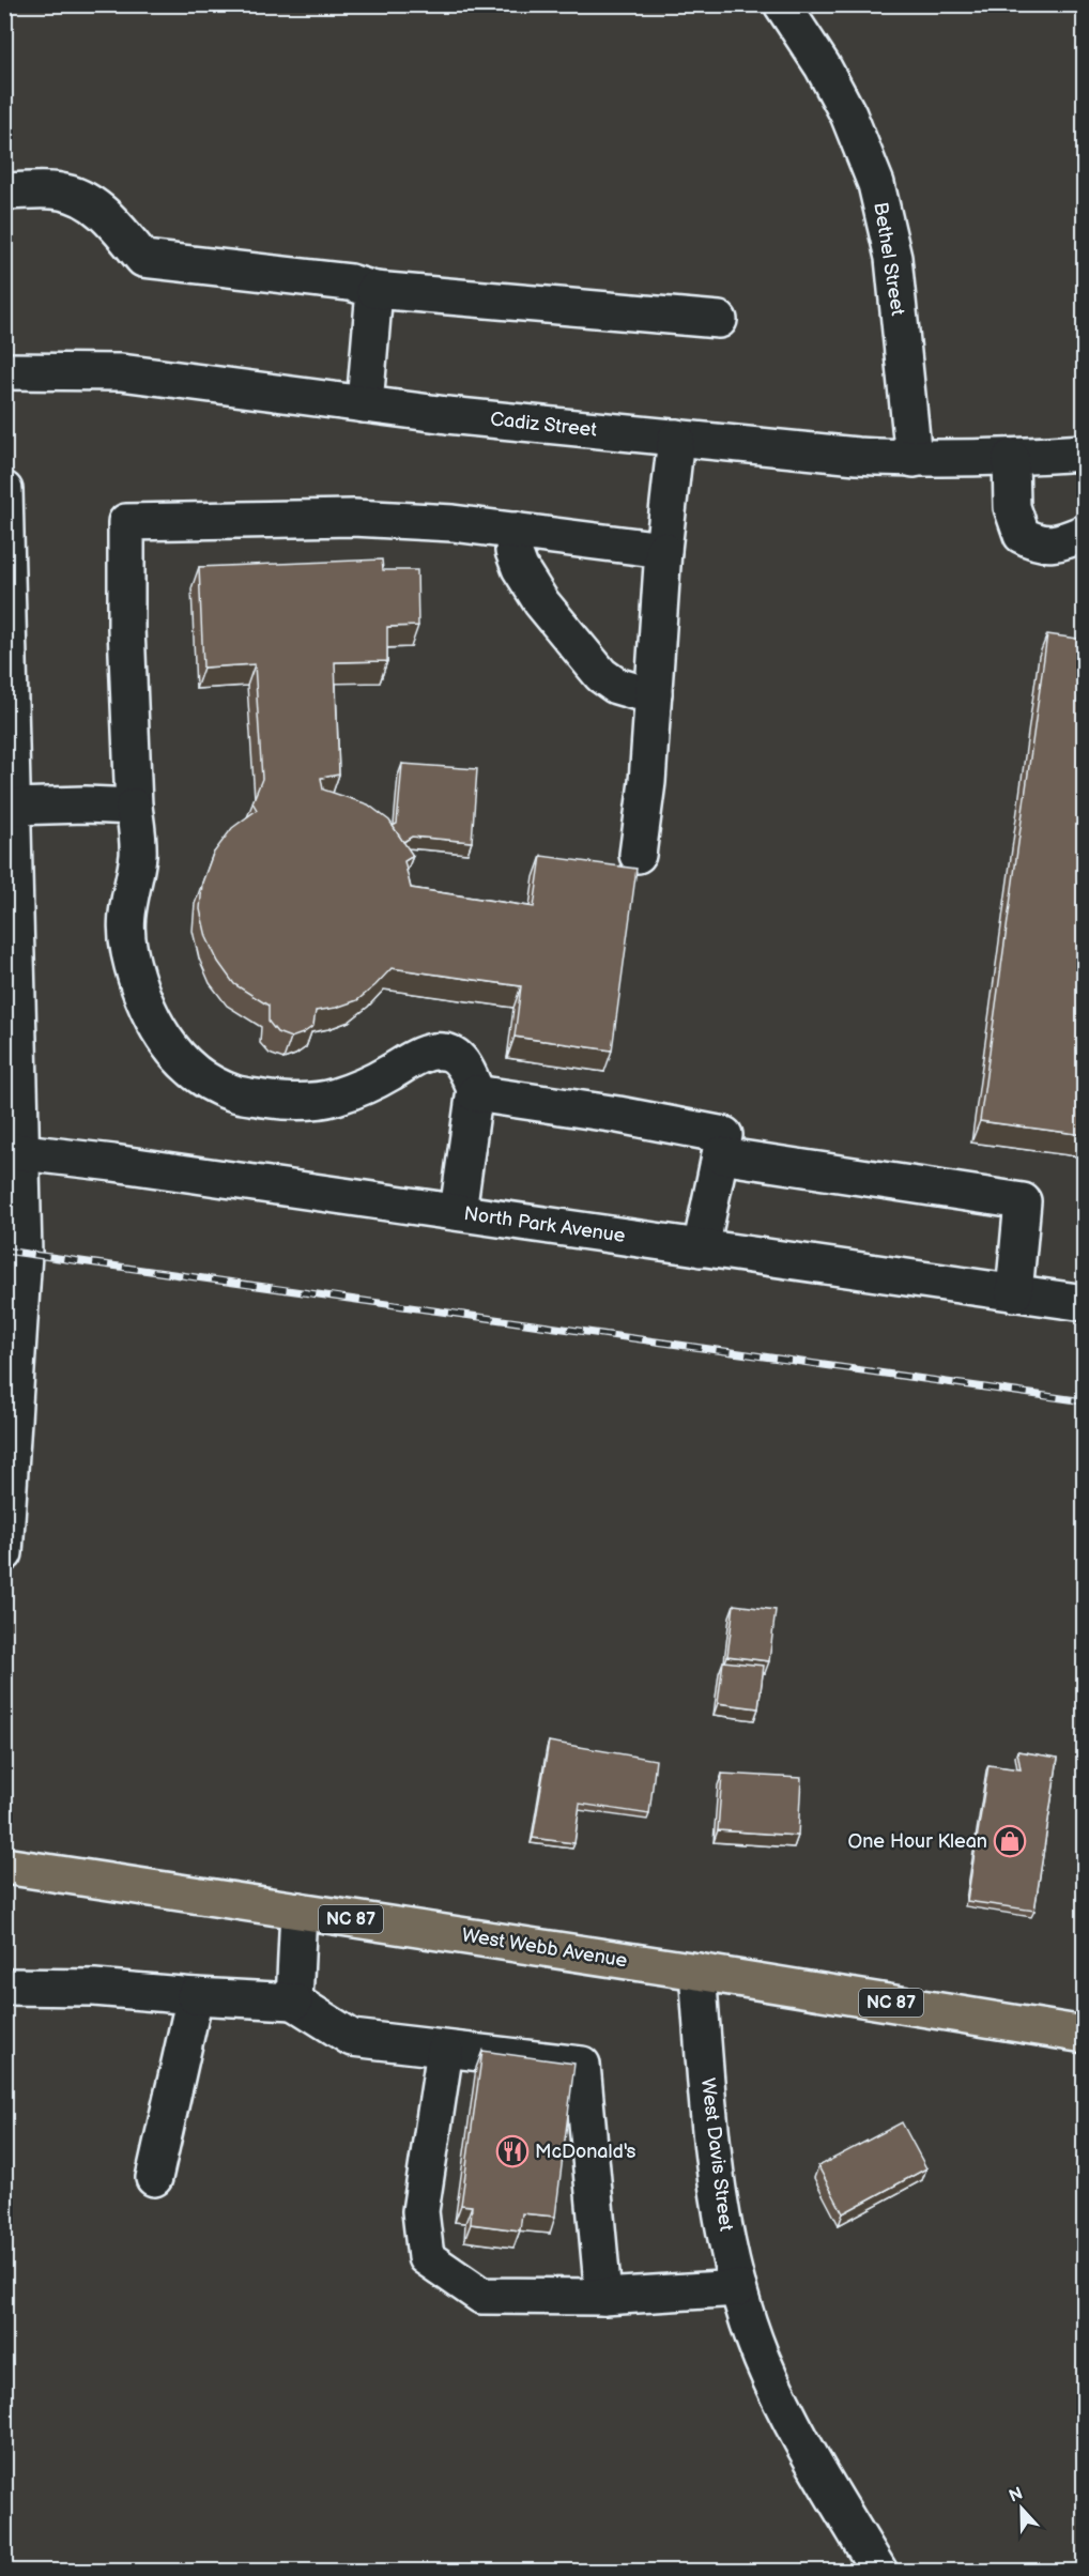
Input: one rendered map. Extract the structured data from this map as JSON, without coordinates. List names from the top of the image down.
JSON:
{
  "streets": {
    "highway": ["NC 87", "West Webb Avenue"],
    "street": [
      "Bethel Street",
      "Cadiz Street",
      "North Park Avenue",
      "West Davis Street"
    ]
  },
  "crossings": [
    ["Bethel Street", "Cadiz Street"],
    ["West Webb Avenue", "West Davis Street"]
  ],
  "places": {
    "shop": ["One Hour Klean"],
    "restaurant": ["McDonald's"]
  },
  "north": "top"
}
